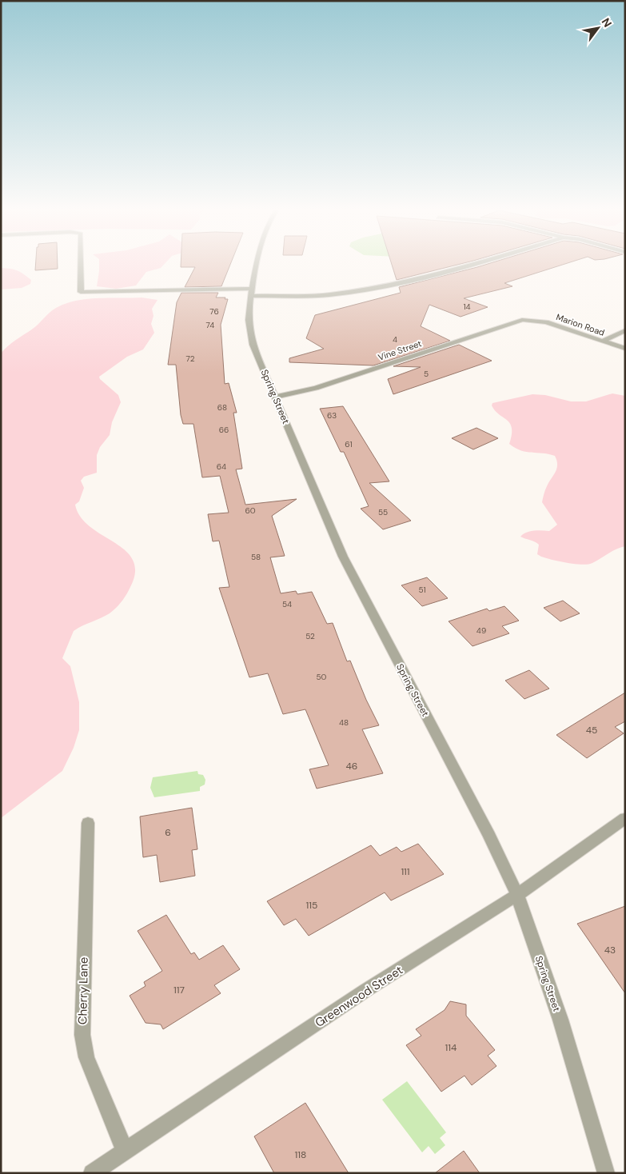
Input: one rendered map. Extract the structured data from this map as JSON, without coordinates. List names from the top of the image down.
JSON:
{
  "streets": {
    "street": [
      "Marion Road",
      "Vine Street",
      "Spring Street",
      "Cherry Lane",
      "Greenwood Street"
    ]
  },
  "crossings": [
    ["Marion Road", "Vine Street"],
    ["Vine Street", "Spring Street"],
    ["Spring Street", "Greenwood Street"],
    ["Cherry Lane", "Greenwood Street"]
  ],
  "house_numbers": [
    "14",
    "76",
    "74",
    "4",
    "72",
    "5",
    "68",
    "63",
    "66",
    "61",
    "64",
    "60",
    "55",
    "58",
    "51",
    "54",
    "49",
    "52",
    "50",
    "48",
    "45",
    "46",
    "6",
    "111",
    "115",
    "43",
    "117",
    "114",
    "118"
  ],
  "north": "top right"
}
